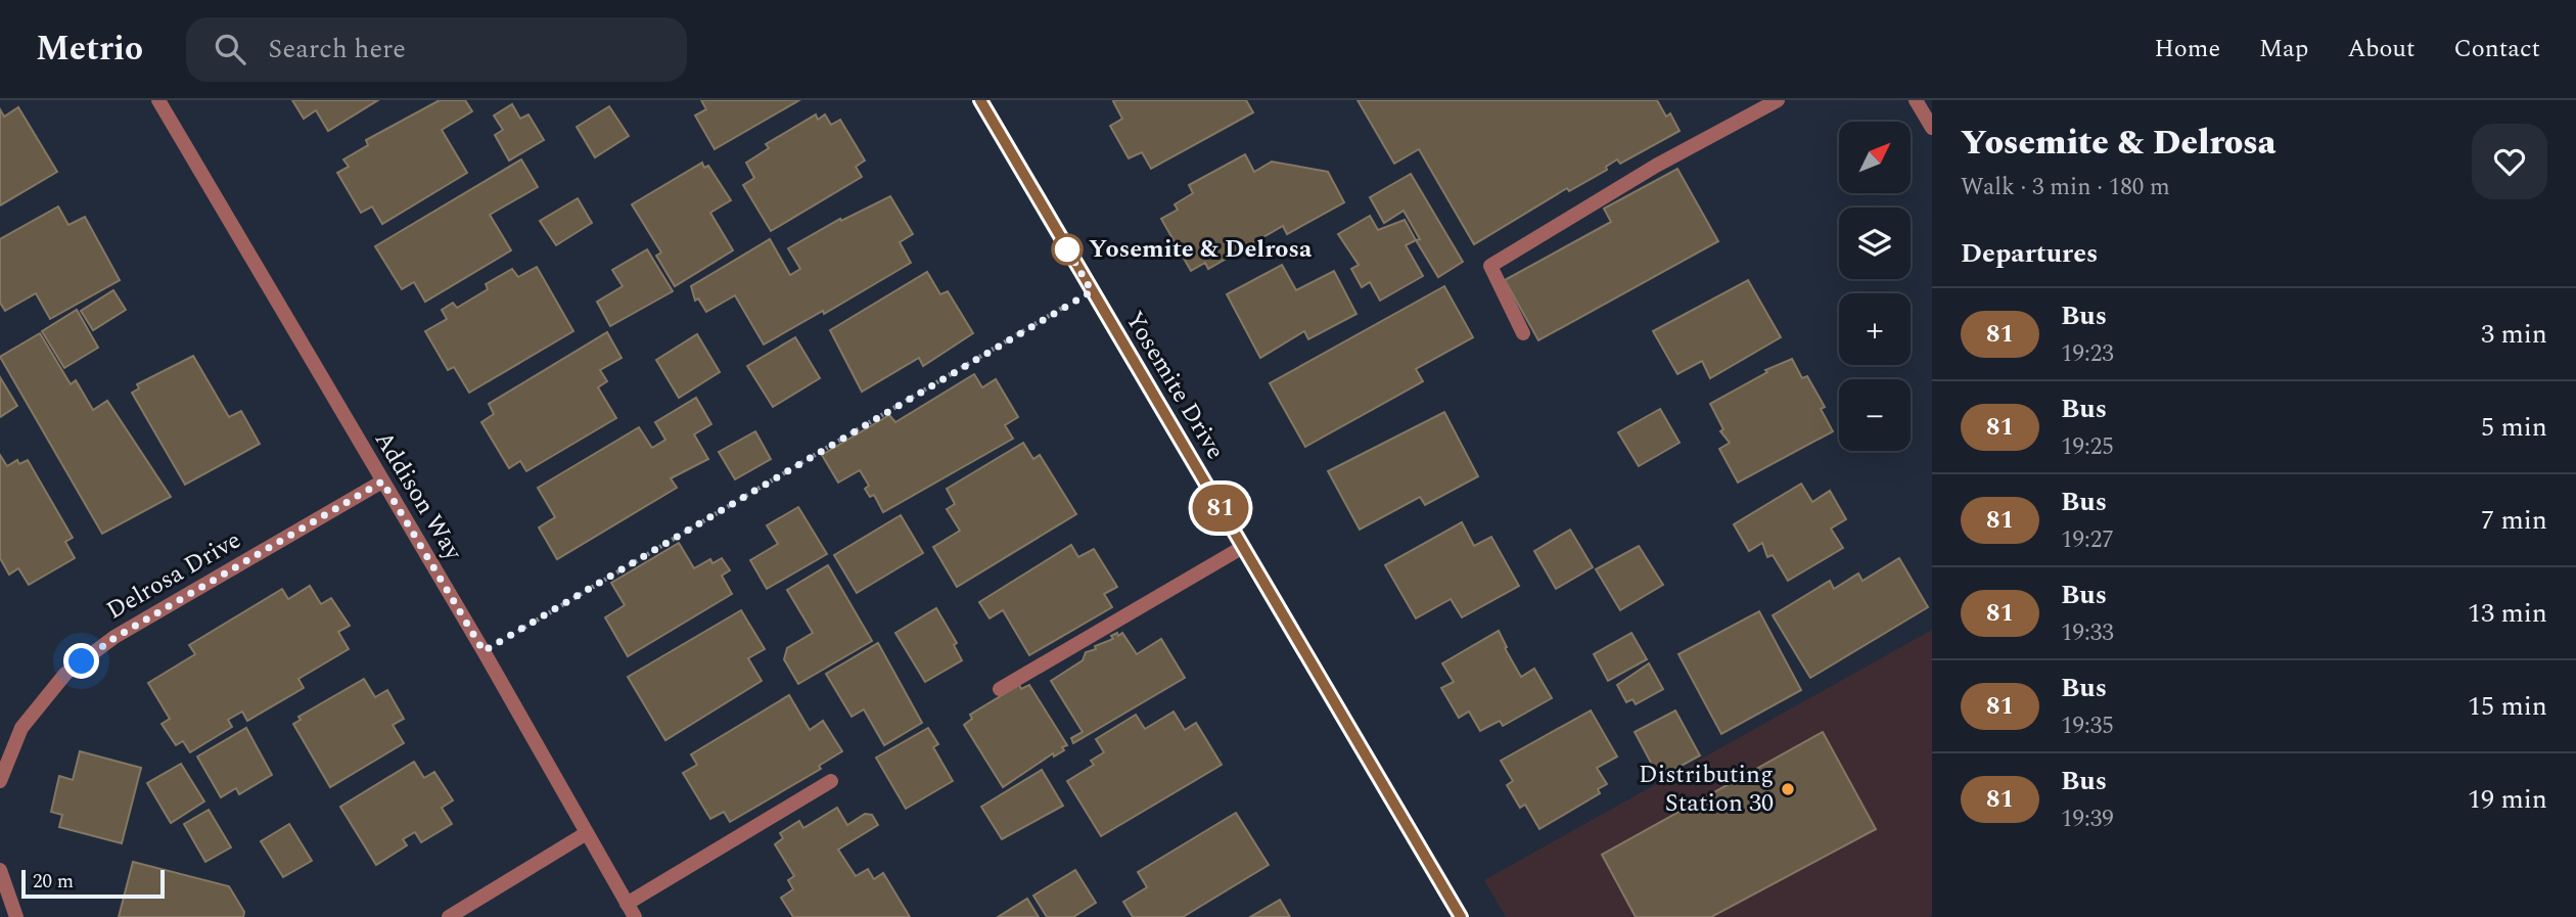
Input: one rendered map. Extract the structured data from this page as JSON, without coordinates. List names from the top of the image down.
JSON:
{
  "streets": {
    "street": ["Yosemite Drive", "Addison Way", "Delrosa Drive"]
  },
  "crossings": [
    ["Addison Way", "Delrosa Drive"]
  ],
  "places": ["Yosemite & Delrosa", "Distributing Station 30"],
  "lines": ["bus line 81"],
  "scale_bar": "20 m",
  "north": "top right",
  "page": {
    "header": "Metrio",
    "search": "Search here",
    "nav": [
      "Home",
      "Map",
      "About",
      "Contact"
    ],
    "on_map": "81",
    "heading": [
      ["Yosemite & Delrosa", "Walk · 3 min · 180 m"],
      "Departures"
    ],
    "map_buttons": ["+", "−"],
    "list": [
      {
        "mark": "81",
        "name": "Bus",
        "note": "19:23",
        "value": "3 min"
      },
      {
        "mark": "81",
        "name": "Bus",
        "note": "19:25",
        "value": "5 min"
      },
      {
        "mark": "81",
        "name": "Bus",
        "note": "19:27",
        "value": "7 min"
      },
      {
        "mark": "81",
        "name": "Bus",
        "note": "19:33",
        "value": "13 min"
      },
      {
        "mark": "81",
        "name": "Bus",
        "note": "19:35",
        "value": "15 min"
      },
      {
        "mark": "81",
        "name": "Bus",
        "note": "19:39",
        "value": "19 min"
      }
    ],
    "scale": "20 m"
  }
}
